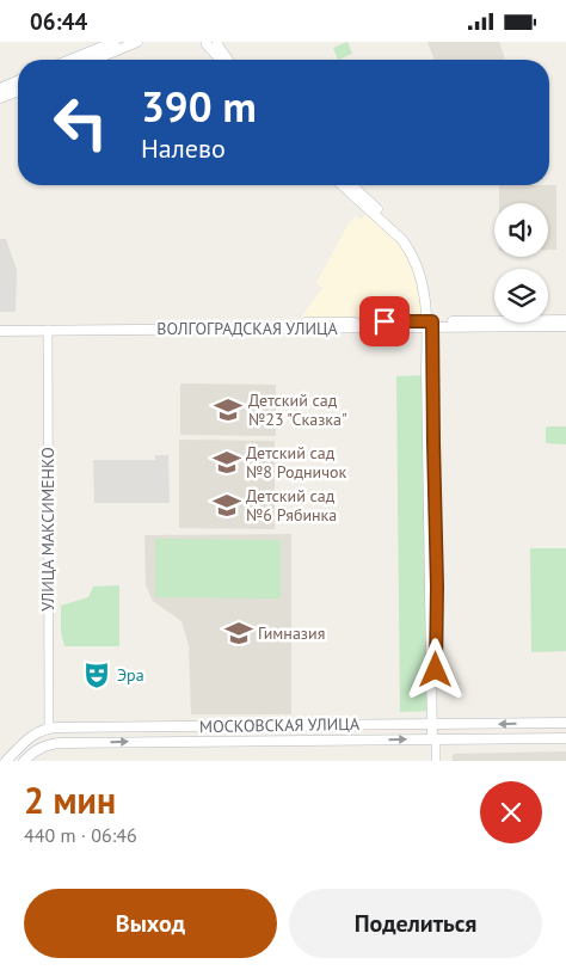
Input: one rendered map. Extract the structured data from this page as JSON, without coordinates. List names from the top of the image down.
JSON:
{
  "streets": {
    "main road": ["ВОЛГОГРАДСКАЯ УЛИЦА", "МОСКОВСКАЯ УЛИЦА"],
    "street": ["УЛИЦА МАКСИМЕНКО"]
  },
  "crossings": [
    ["ВОЛГОГРАДСКАЯ УЛИЦА", "УЛИЦА МАКСИМЕНКО"],
    ["УЛИЦА МАКСИМЕНКО", "МОСКОВСКАЯ УЛИЦА"]
  ],
  "places": {
    "school or university": [
      "Детский сад №23 \"Сказка\"",
      "Детский сад №8 Родничок",
      "Детский сад №6 Рябинка",
      "Гимназия"
    ],
    "theatre": ["Эра"]
  },
  "page": {
    "status": "06:44",
    "turn": ["390 m", "Налево"],
    "heading": ["2 мин", "440 m · 06:46"],
    "buttons": ["Выход", "Поделиться"]
  }
}
